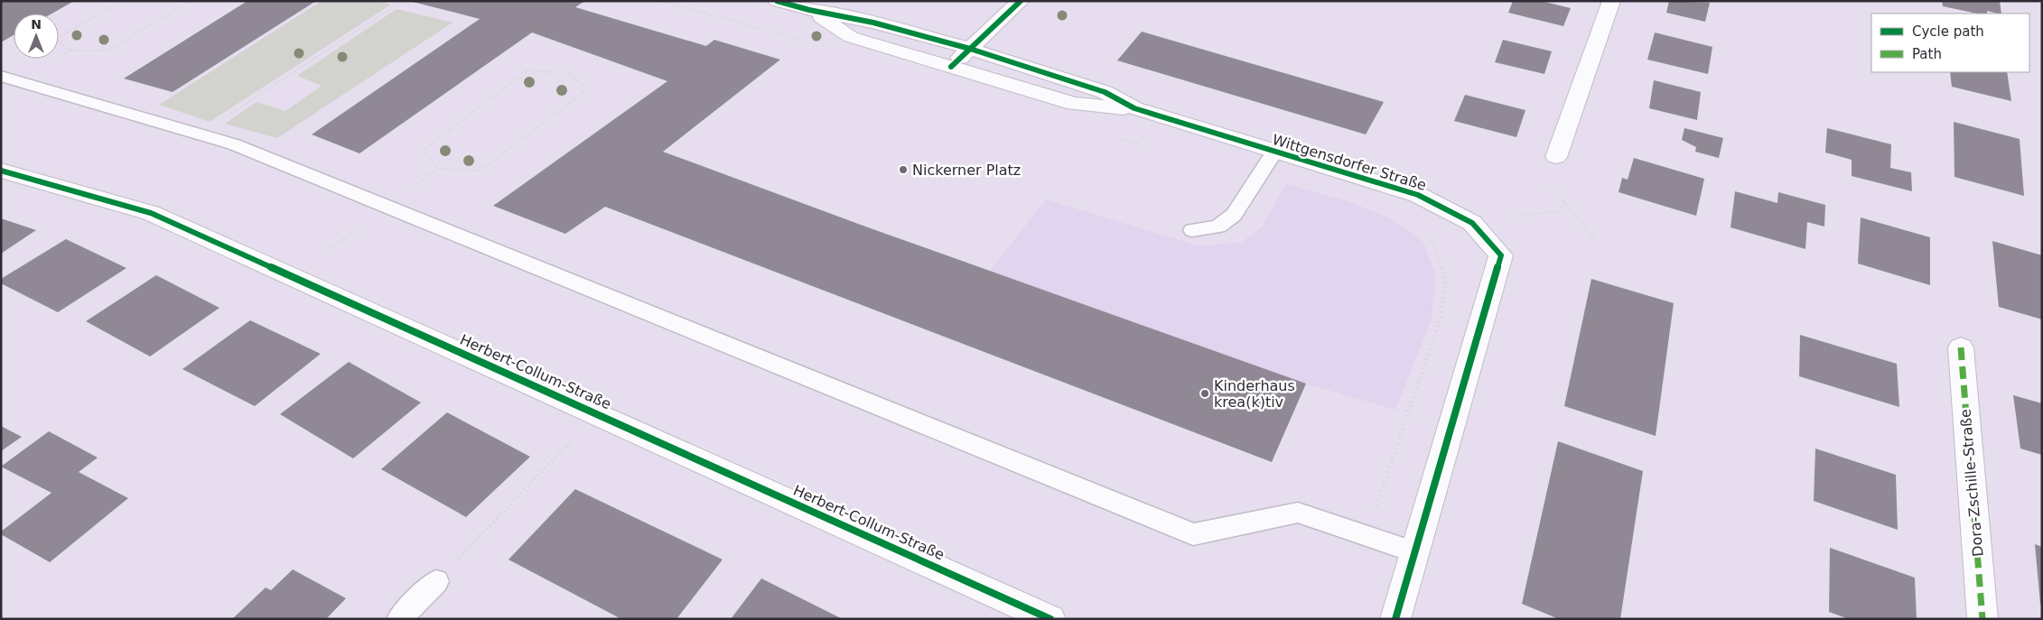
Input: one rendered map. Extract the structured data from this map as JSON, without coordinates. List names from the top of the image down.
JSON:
{
  "streets": {
    "street": ["Wittgensdorfer Straße", "Herbert-Collum-Straße", "Dora-Zschille-Straße"]
  },
  "places": ["Nickerner Platz", "Kinderhaus krea(k)tiv"],
  "legend": ["Cycle path", "Path"],
  "north": "top"
}
